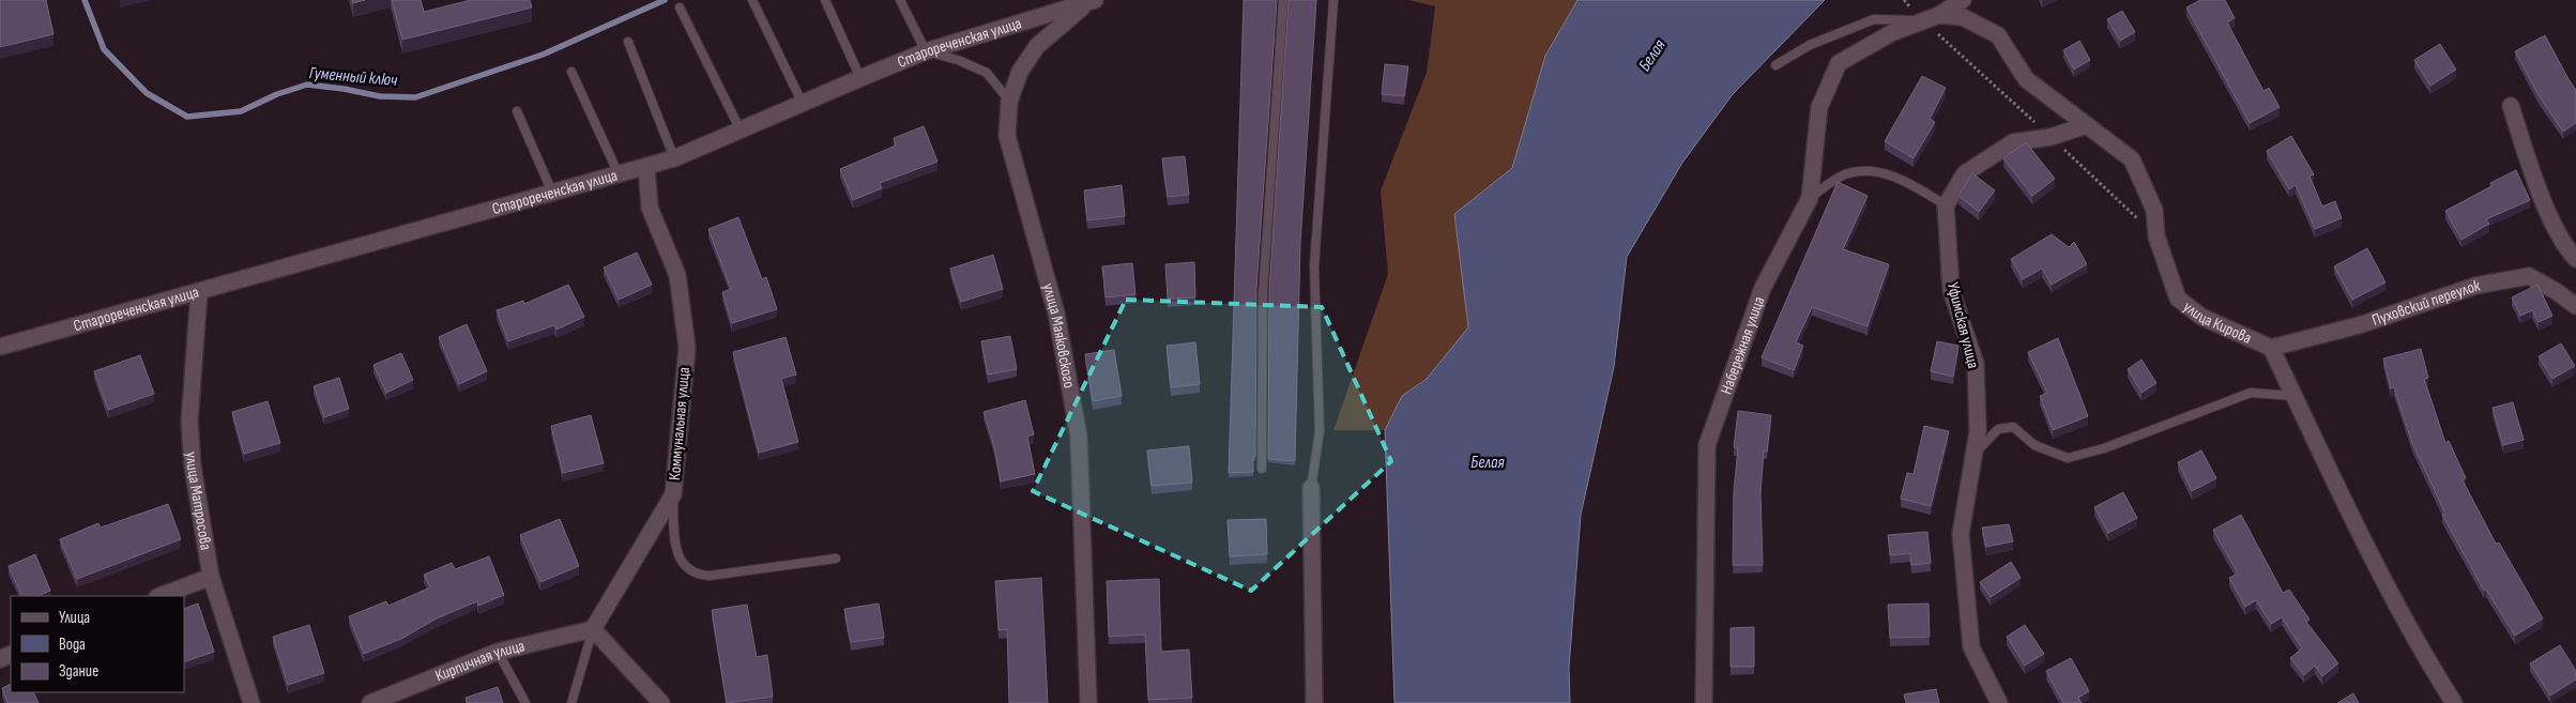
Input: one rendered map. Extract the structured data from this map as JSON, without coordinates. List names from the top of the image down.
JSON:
{
  "streets": {
    "street": [
      "Старореченская улица",
      "Пуховский переулок",
      "улица Кирова",
      "Уфимская улица",
      "улица Маяковского",
      "Набережная улица",
      "Коммунальная улица",
      "улица Матросова",
      "Кирпичная улица"
    ]
  },
  "crossings": [
    ["Старореченская улица", "улица Маяковского"],
    ["Старореченская улица", "Коммунальная улица"],
    ["Старореченская улица", "улица Матросова"],
    ["Пуховский переулок", "улица Кирова"],
    ["улица Кирова", "Набережная улица"],
    ["Коммунальная улица", "Кирпичная улица"]
  ],
  "water": ["Белая", "Гуменный ключ"],
  "legend": ["Улица", "Вода", "Здание"]
}
